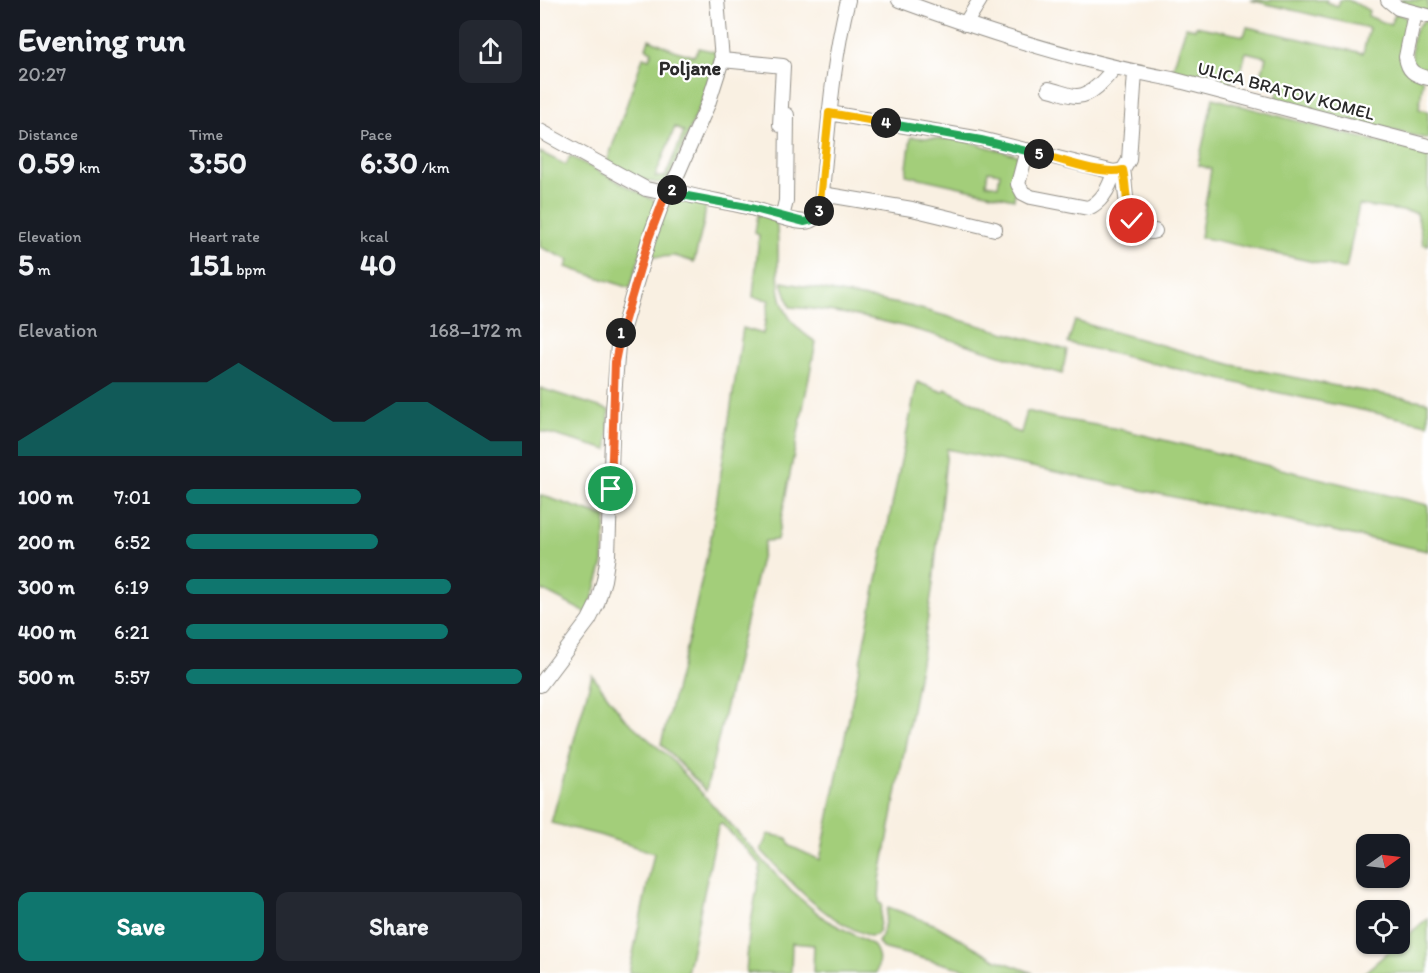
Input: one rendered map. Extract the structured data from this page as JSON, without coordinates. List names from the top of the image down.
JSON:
{
  "streets": {
    "street": ["ULICA BRATOV KOMEL"]
  },
  "districts": ["Poljane"],
  "north": "right",
  "page": {
    "heading": ["Evening run", "20:27"],
    "stats": [
      ["Distance", "0.59 km"],
      ["Time", "3:50"],
      ["Pace", "6:30 /km"],
      ["Elevation", "5 m"],
      ["Heart rate", "151 bpm"],
      ["kcal", "40"]
    ],
    "pins": [
      "4",
      "5",
      "2",
      "3",
      "1"
    ],
    "chart": ["Elevation", "168–172 m"],
    "list": [
      {
        "name": "100 m",
        "note": "7:01"
      },
      {
        "name": "200 m",
        "note": "6:52"
      },
      {
        "name": "300 m",
        "note": "6:19"
      },
      {
        "name": "400 m",
        "note": "6:21"
      },
      {
        "name": "500 m",
        "note": "5:57"
      }
    ],
    "buttons": ["Save", "Share"]
  }
}
